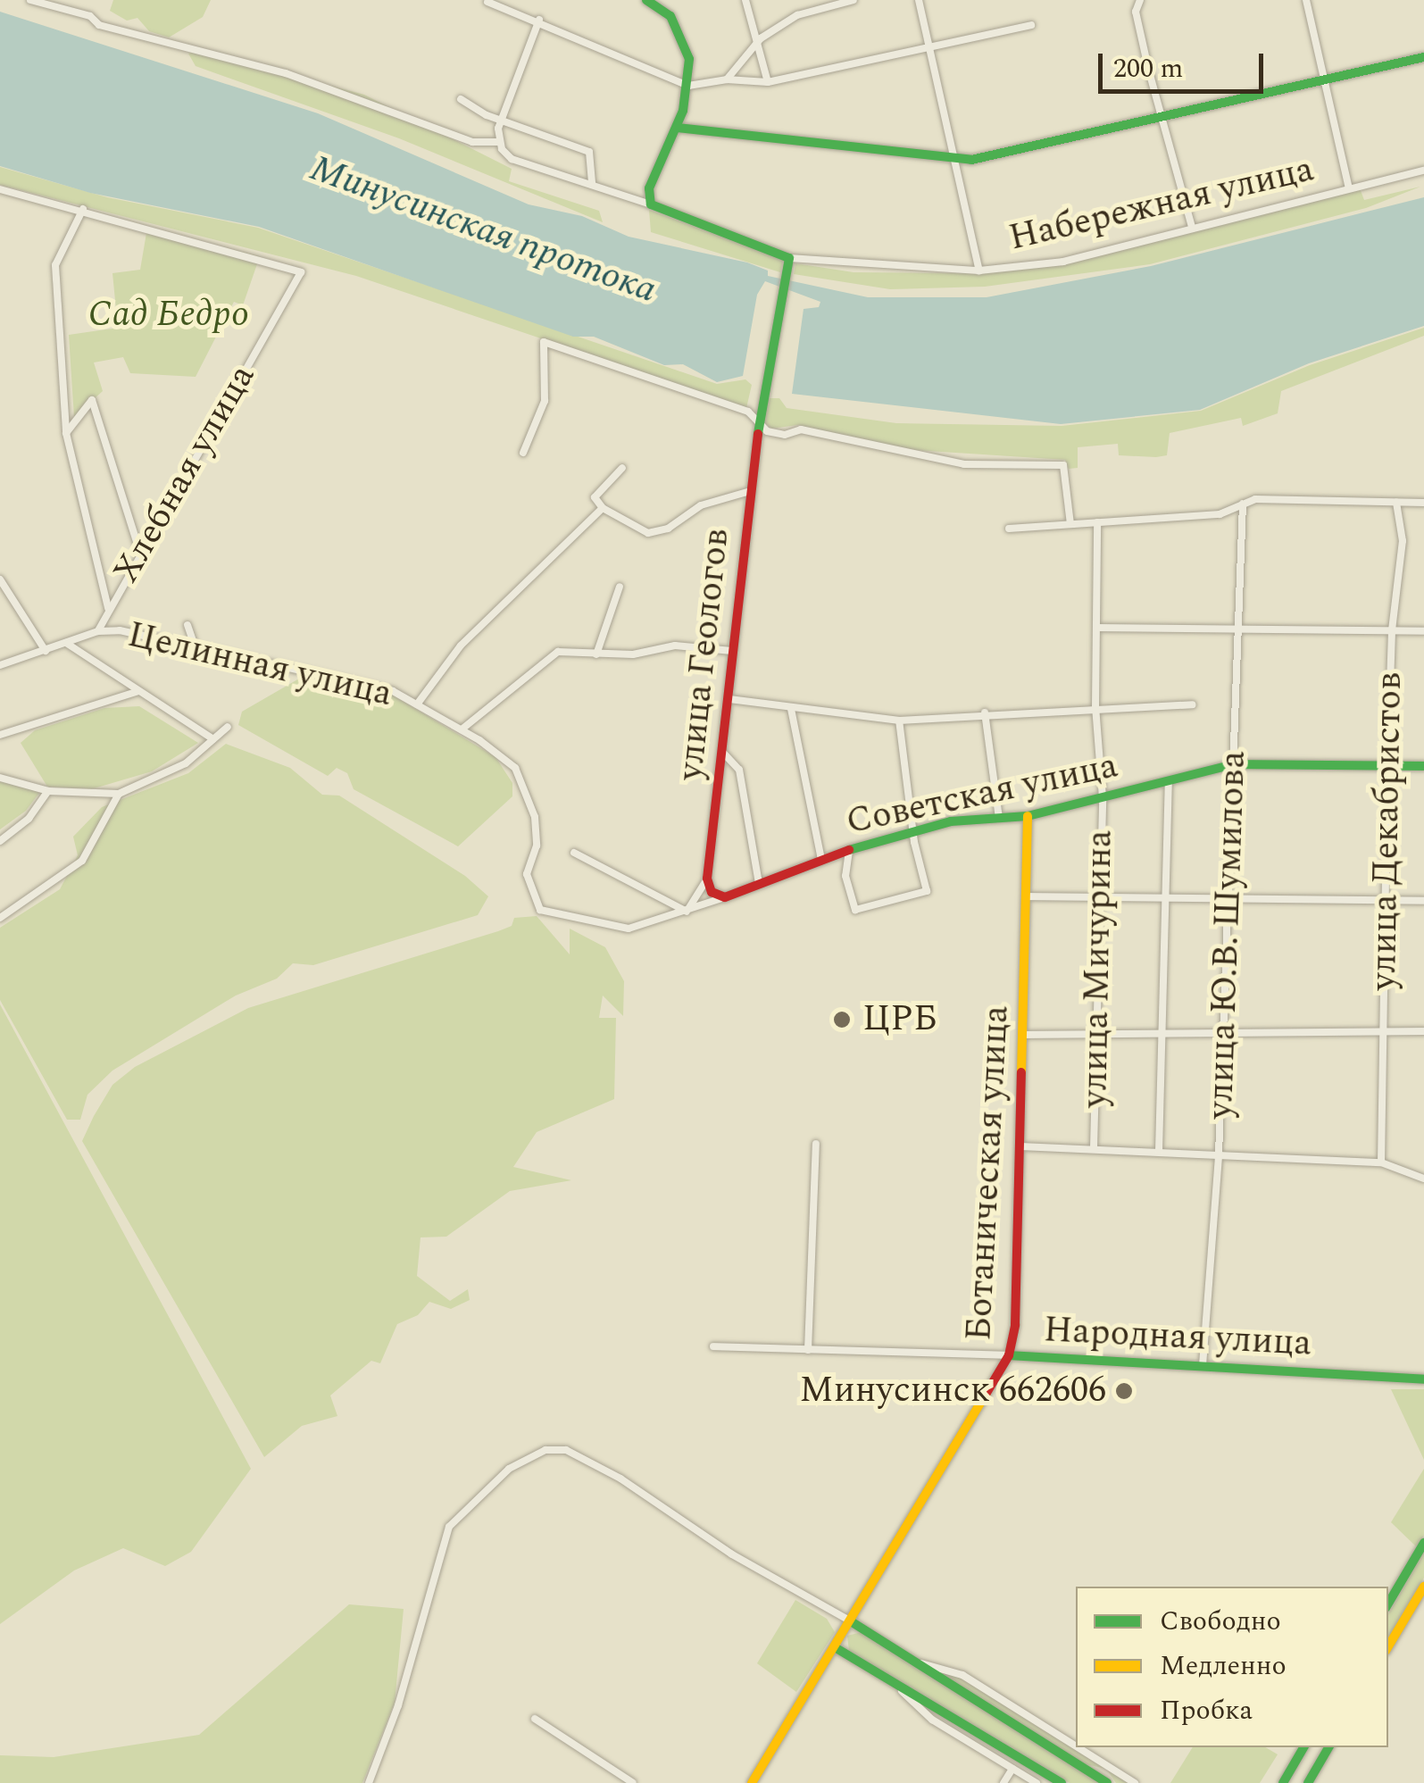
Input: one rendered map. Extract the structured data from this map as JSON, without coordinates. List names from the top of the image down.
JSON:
{
  "streets": {
    "street": [
      "Набережная улица",
      "Хлебная улица",
      "улица Геологов",
      "Целинная улица",
      "Советская улица",
      "улица Декабристов",
      "улица Ю.В. Шумилова",
      "улица Мичурина",
      "Ботаническая улица",
      "Народная улица"
    ]
  },
  "crossings": [
    ["Набережная улица", "улица Геологов"],
    ["Хлебная улица", "Целинная улица"],
    ["Целинная улица", "Советская улица"],
    ["Советская улица", "улица Декабристов"],
    ["Советская улица", "улица Ю.В. Шумилова"],
    ["Советская улица", "улица Мичурина"],
    ["Советская улица", "Ботаническая улица"],
    ["улица Ю.В. Шумилова", "Народная улица"],
    ["Ботаническая улица", "Народная улица"]
  ],
  "water": ["Минусинская протока"],
  "parks": ["Сад Бедро"],
  "places": ["ЦРБ", "Минусинск 662606"],
  "legend": ["Свободно", "Медленно", "Пробка"],
  "scale_bar": "200 m"
}
